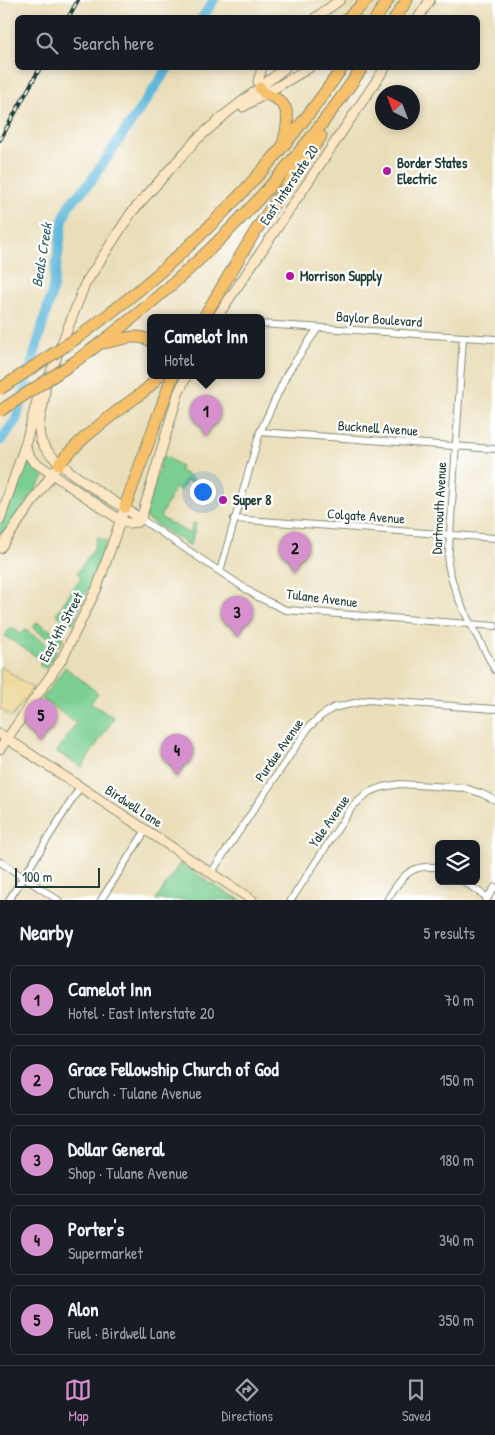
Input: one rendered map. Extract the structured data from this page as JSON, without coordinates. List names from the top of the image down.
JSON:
{
  "streets": {
    "main road": [
      "East Interstate 20",
      "Tulane Avenue",
      "East 4th Street",
      "Birdwell Lane"
    ],
    "street": [
      "Baylor Boulevard",
      "Bucknell Avenue",
      "Dartmouth Avenue",
      "Colgate Avenue",
      "Purdue Avenue",
      "Yale Avenue"
    ]
  },
  "crossings": [
    ["Baylor Boulevard", "Dartmouth Avenue"],
    ["Bucknell Avenue", "Dartmouth Avenue"],
    ["Dartmouth Avenue", "Colgate Avenue"],
    ["Dartmouth Avenue", "Tulane Avenue"],
    ["Tulane Avenue", "East 4th Street"],
    ["East 4th Street", "Birdwell Lane"],
    ["Purdue Avenue", "Birdwell Lane"]
  ],
  "water": ["Beals Creek"],
  "places": ["Border States Electric", "Morrison Supply", "Super 8"],
  "scale_bar": "100 m",
  "north": "top left",
  "page": {
    "search": "Search here",
    "popup": ["Camelot Inn", "Hotel"],
    "pins": [
      "1",
      "2",
      "3",
      "5",
      "4"
    ],
    "scale": "100 m",
    "heading": ["Nearby", "5 results"],
    "list": [
      {
        "mark": "1",
        "name": "Camelot Inn",
        "note": "Hotel · East Interstate 20",
        "value": "70 m"
      },
      {
        "mark": "2",
        "name": "Grace Fellowship Church of God",
        "note": "Church · Tulane Avenue",
        "value": "150 m"
      },
      {
        "mark": "3",
        "name": "Dollar General",
        "note": "Shop · Tulane Avenue",
        "value": "180 m"
      },
      {
        "mark": "4",
        "name": "Porter's",
        "note": "Supermarket",
        "value": "340 m"
      },
      {
        "mark": "5",
        "name": "Alon",
        "note": "Fuel · Birdwell Lane",
        "value": "350 m"
      }
    ],
    "nav": ["Map", "Directions", "Saved"]
  }
}
